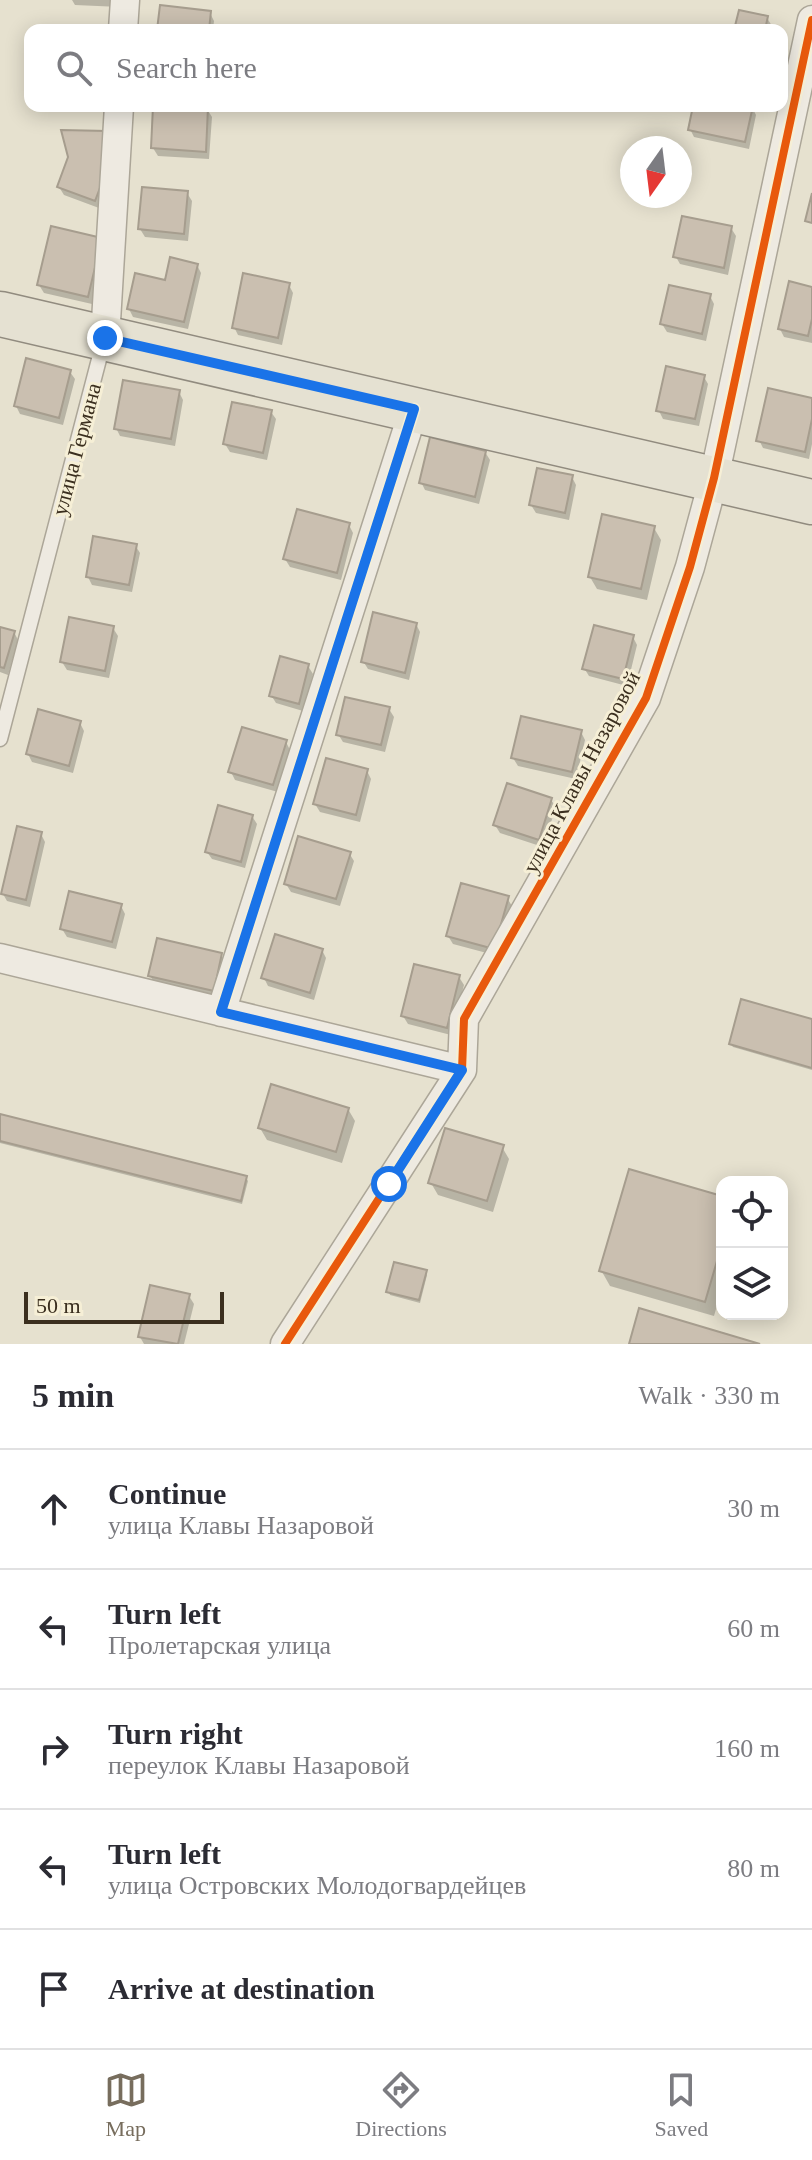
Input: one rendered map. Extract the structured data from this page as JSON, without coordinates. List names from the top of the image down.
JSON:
{
  "streets": {
    "street": ["улица Германа", "улица Клавы Назаровой"]
  },
  "scale_bar": "50 m",
  "north": "bottom",
  "page": {
    "search": "Search here",
    "scale": "50 m",
    "heading": ["5 min", "Walk · 330 m"],
    "list": [
      ["Continue", "улица Клавы Назаровой", "30 m"],
      ["Turn left", "Пролетарская улица", "60 m"],
      ["Turn right", "переулок Клавы Назаровой", "160 m"],
      ["Turn left", "улица Островских Молодогвардейцев", "80 m"],
      "Arrive at destination"
    ],
    "nav": ["Map", "Directions", "Saved"]
  }
}
